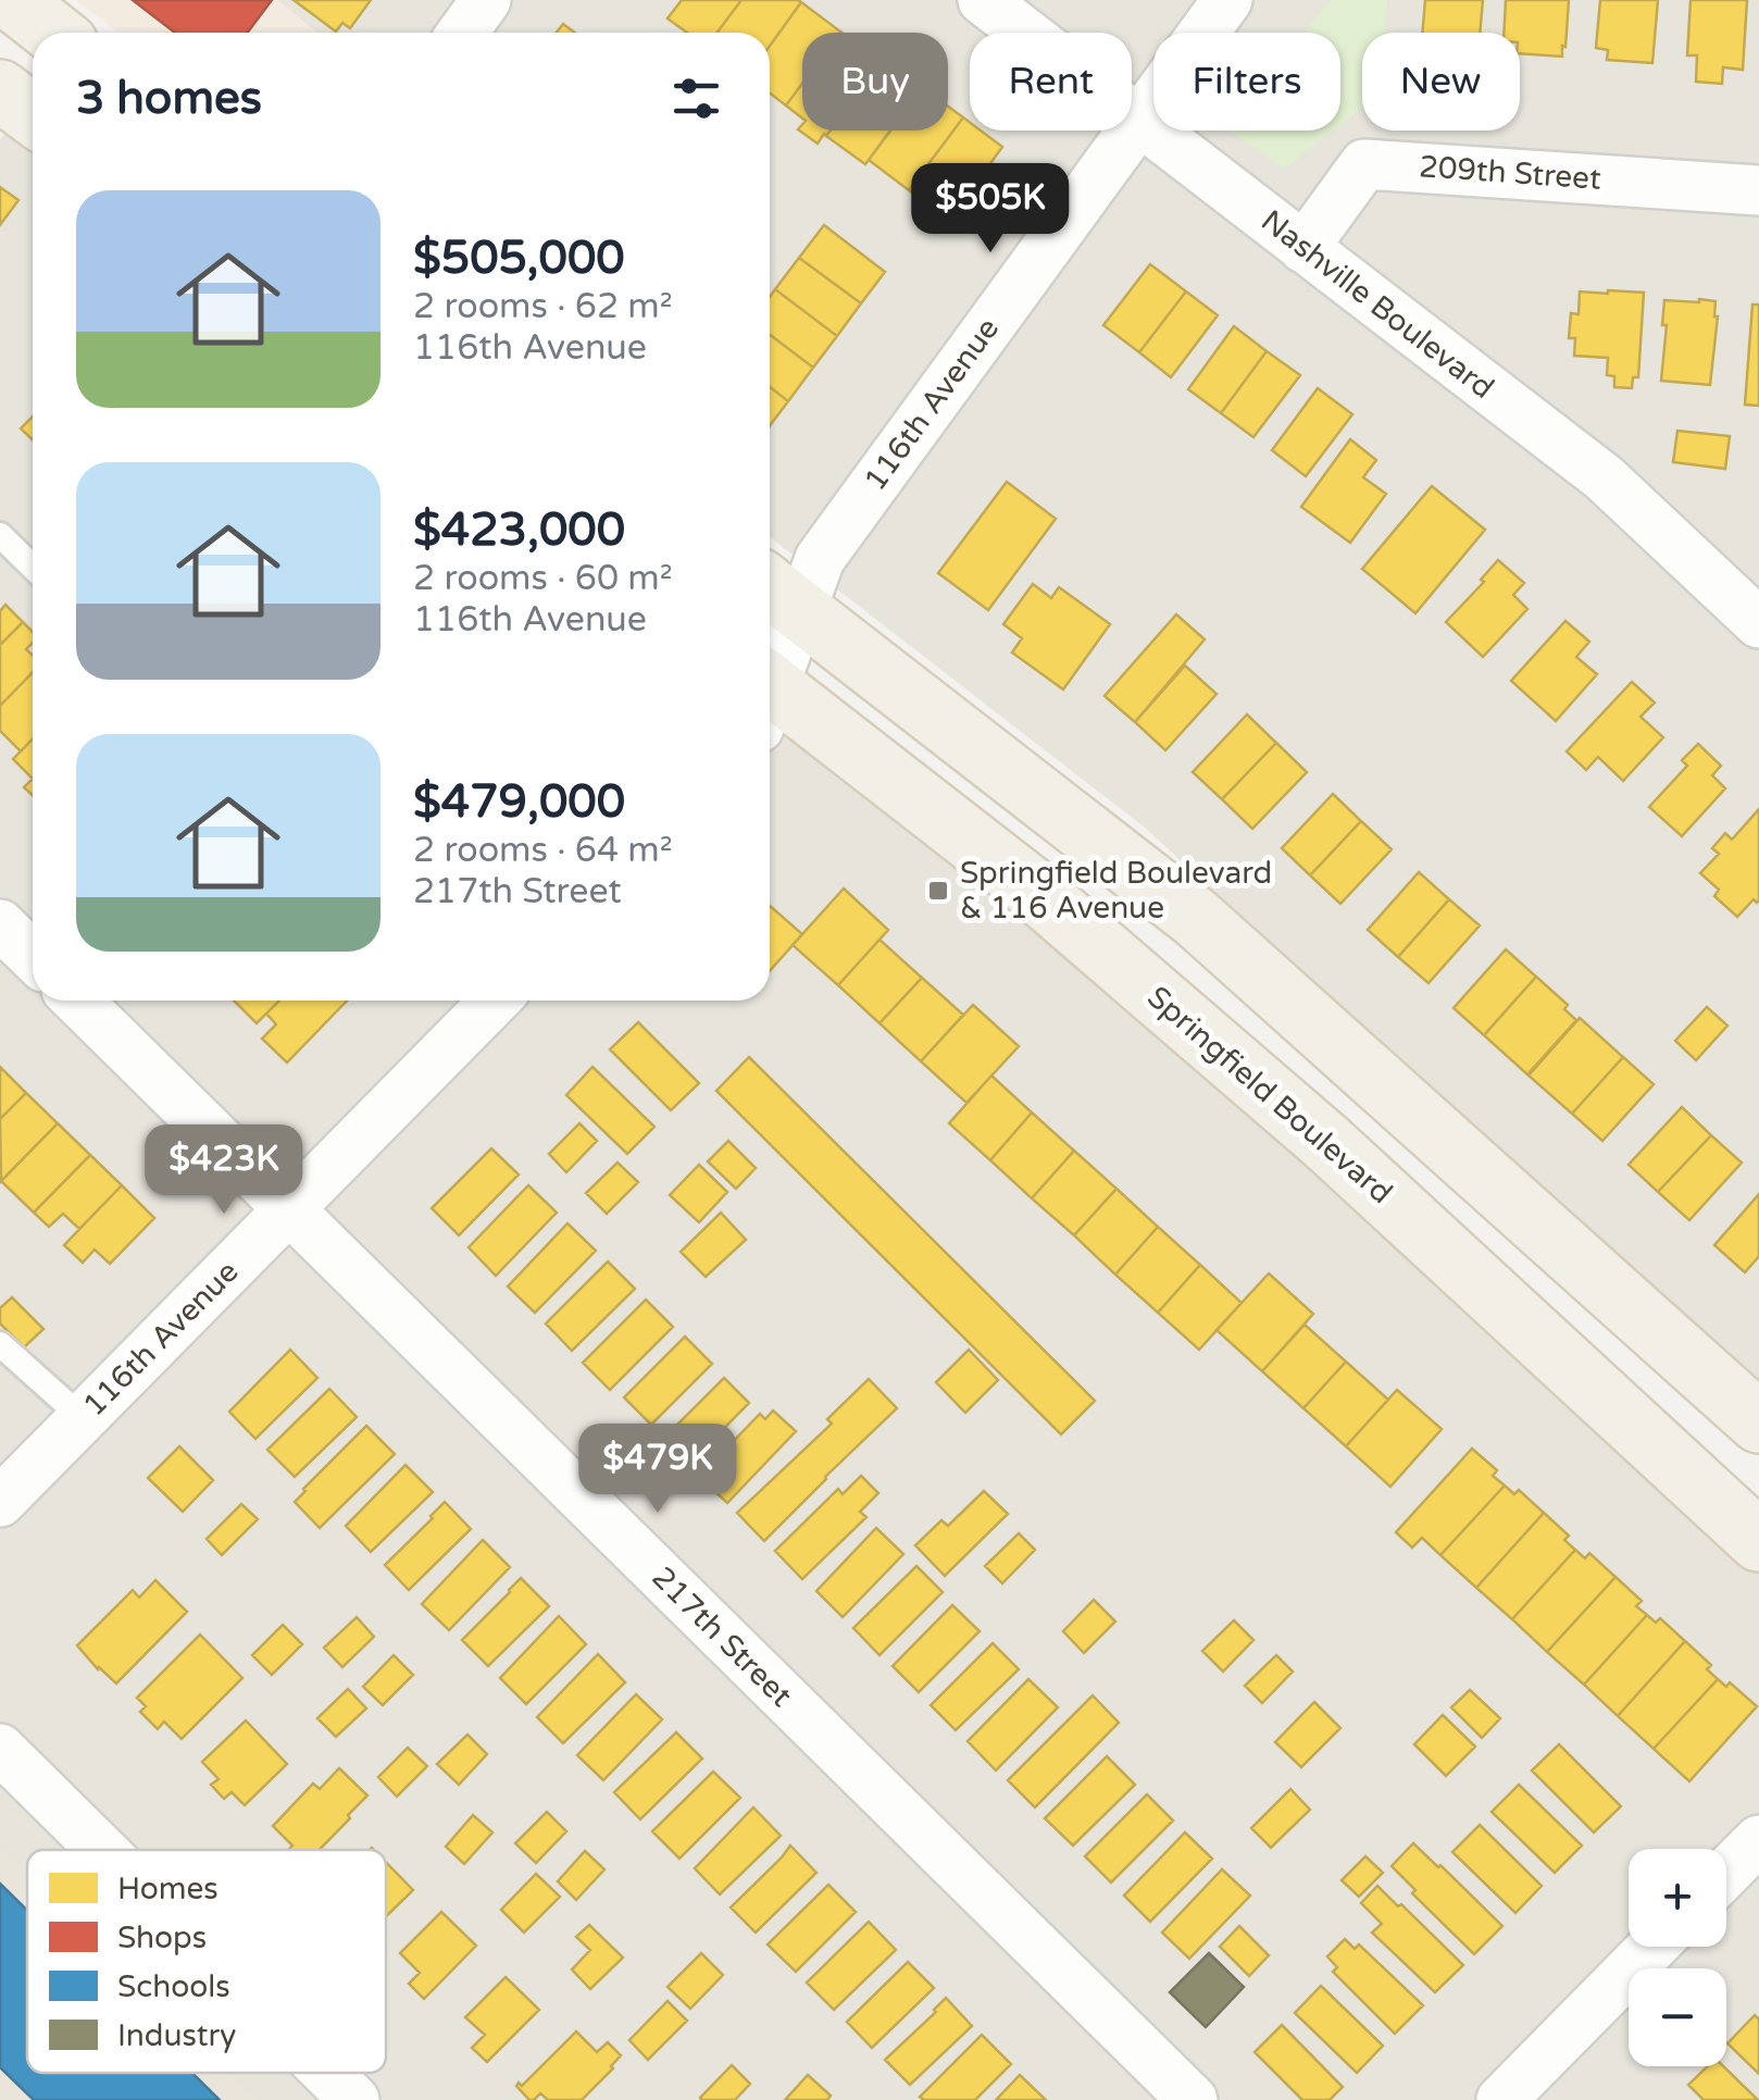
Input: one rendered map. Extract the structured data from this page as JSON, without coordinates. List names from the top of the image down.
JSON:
{
  "streets": {
    "main road": ["Springfield Boulevard"],
    "street": [
      "209th Street",
      "Nashville Boulevard",
      "116th Avenue",
      "217th Street"
    ]
  },
  "crossings": [
    ["209th Street", "Nashville Boulevard"],
    ["Nashville Boulevard", "116th Avenue"],
    ["116th Avenue", "217th Street"]
  ],
  "places": {
    "transit": ["Springfield Boulevard & 116 Avenue"]
  },
  "legend": [
    "Homes",
    "Shops",
    "Schools",
    "Industry"
  ],
  "page": {
    "chip": [
      "Buy",
      "Rent",
      "Filters",
      "New"
    ],
    "heading": "3 homes",
    "price": ["$505K", "$423K", "$479K"],
    "list": [
      {
        "name": "$505,000",
        "note": "2 rooms · 62 m² · 116th Avenue"
      },
      {
        "name": "$423,000",
        "note": "2 rooms · 60 m² · 116th Avenue"
      },
      {
        "name": "$479,000",
        "note": "2 rooms · 64 m² · 217th Street"
      }
    ],
    "map_buttons": ["+", "−"]
  }
}
